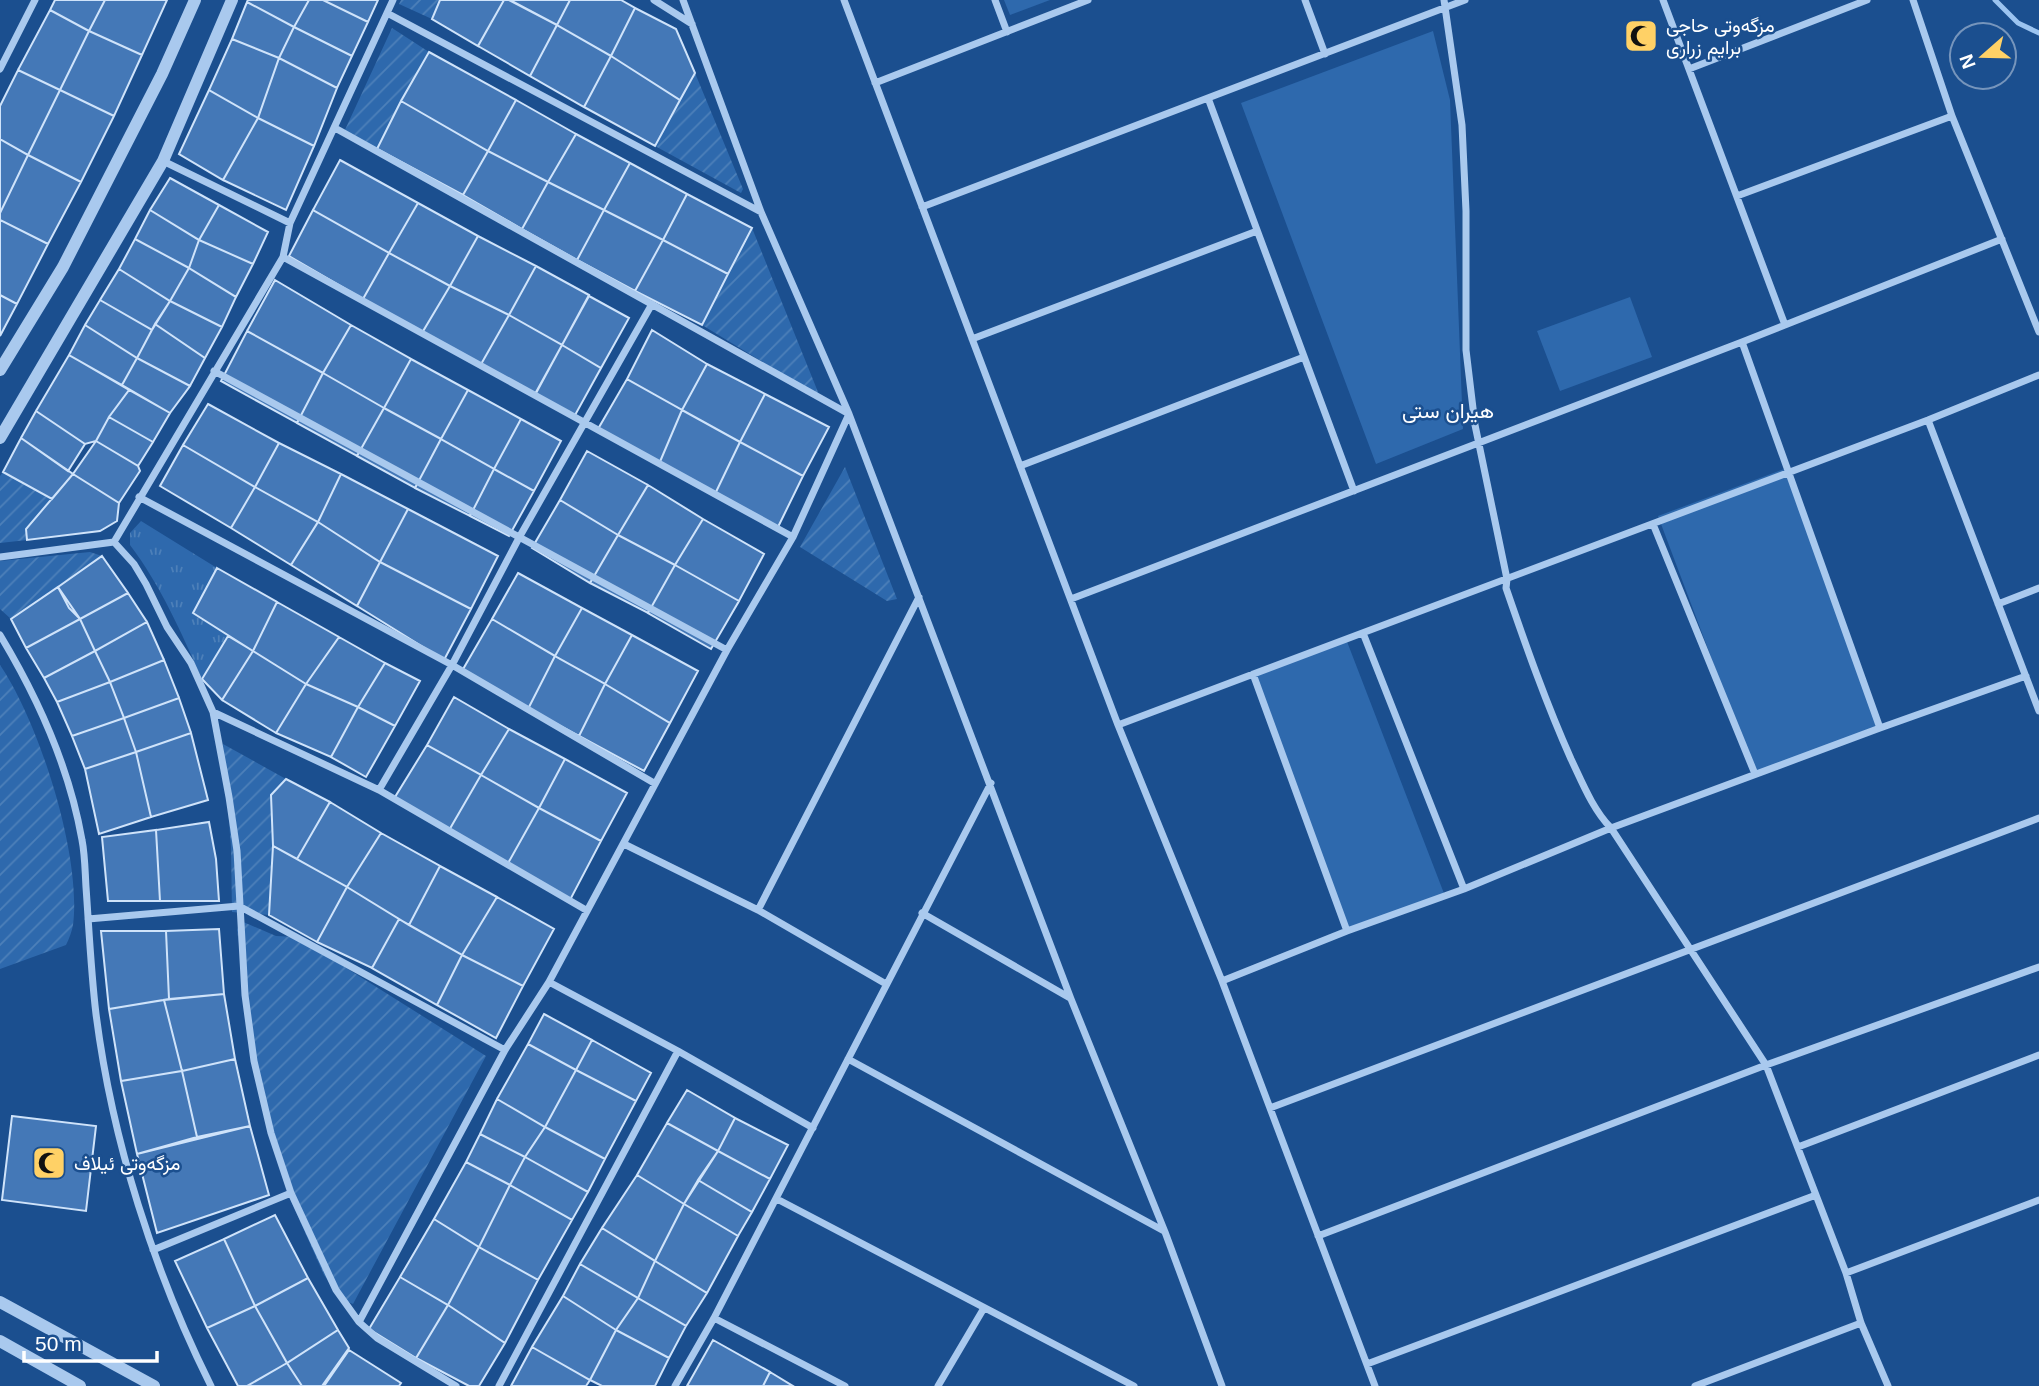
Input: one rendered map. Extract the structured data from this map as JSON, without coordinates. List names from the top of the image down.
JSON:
{
  "districts": ["هیران ستی"],
  "places": {
    "mosque": ["مزگەوتی حاجی برایم زراری", "مزگەوتی ئیلاف"]
  },
  "scale_bar": "50 m",
  "north": "left"
}
